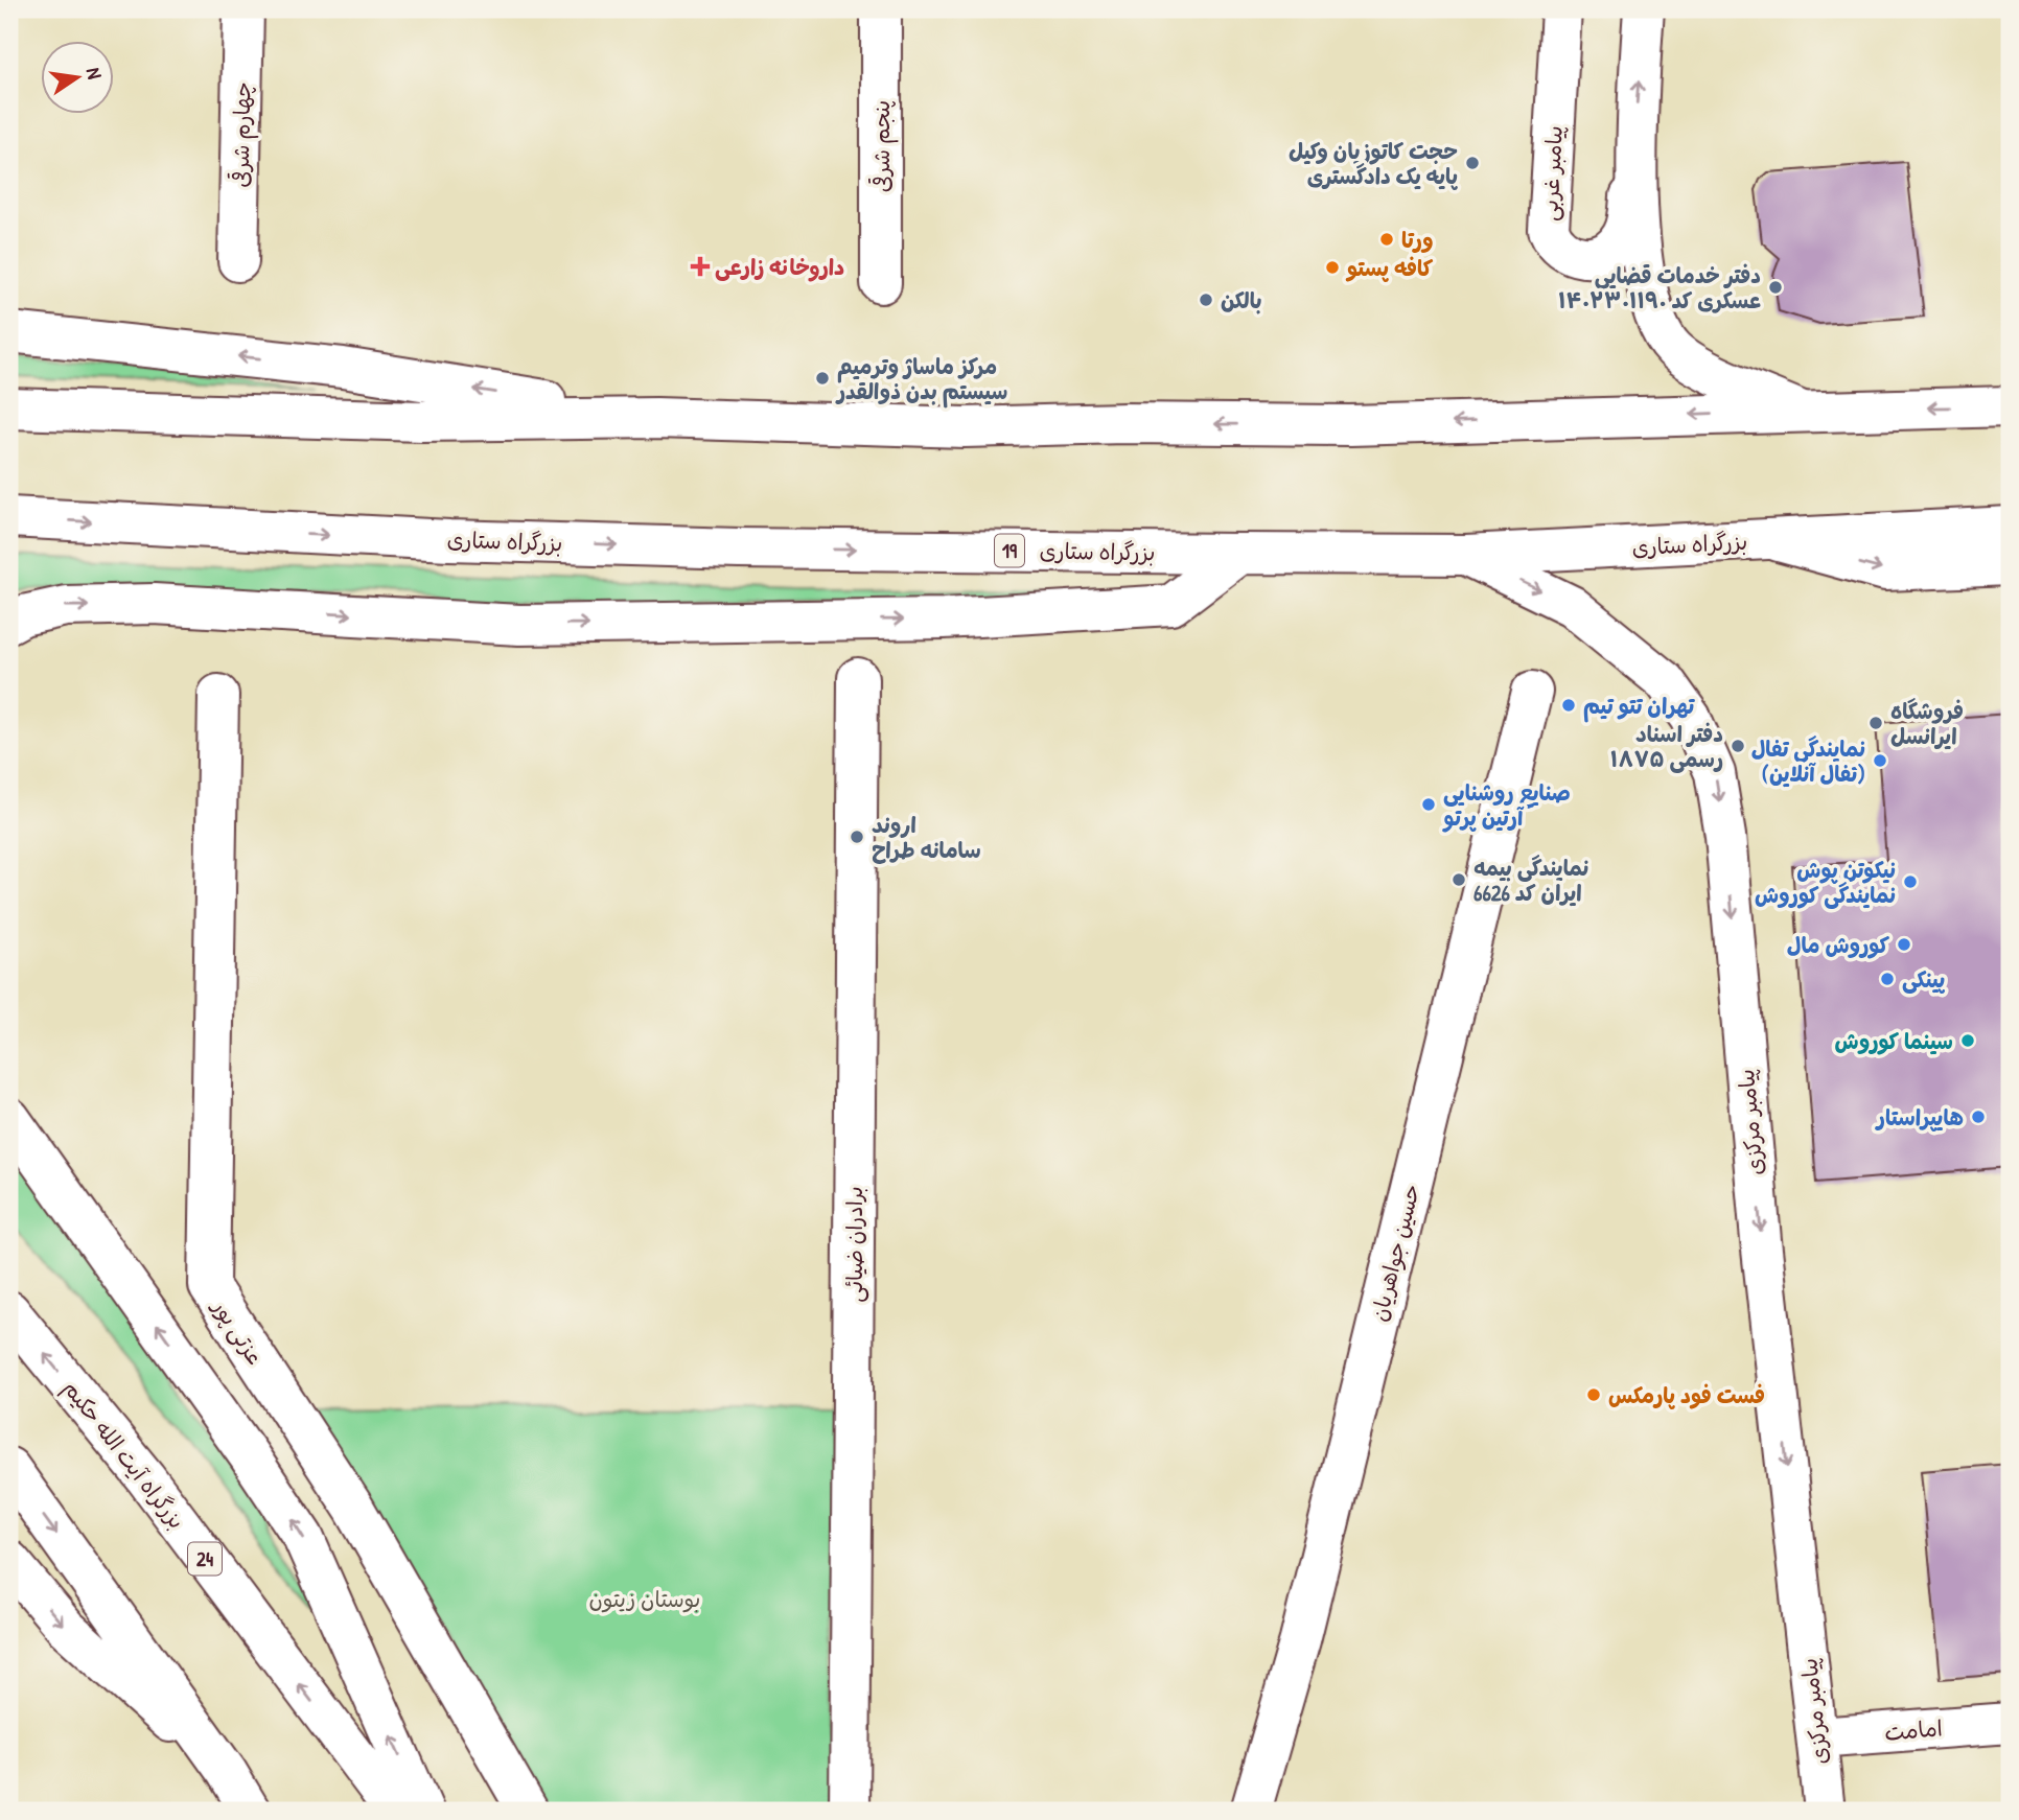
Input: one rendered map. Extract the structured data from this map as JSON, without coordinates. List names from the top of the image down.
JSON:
{
  "streets": {
    "main road": [
      "چهارم شرقی",
      "پنجم شرقی",
      "پیامبر غربی",
      "بزرگراه ستاری",
      "19",
      "پیامبر مرکزی",
      "برادران ضیائی",
      "حسین جواهریان",
      "عزتی پور",
      "بزرگراه آیت الله حکیم",
      "24",
      "امامت"
    ]
  },
  "crossings": [
    ["بزرگراه ستاری", "پیامبر مرکزی"],
    ["پیامبر مرکزی", "امامت"]
  ],
  "one_way": ["پیامبر مرکزی"],
  "parks": ["بوستان زیتون"],
  "places": {
    "other": [
      "حجت کاتوزیان وکیل پایه یک دادگستری",
      "ورتا",
      "کافه پستو",
      "دفتر خدمات قضایی عسکری کد ۱۴۰۲۳۰۱۱۹۰",
      "بالکن",
      "مرکز ماساژ وترمیم سیستم بدن ذوالقدر",
      "تهران تتو تیم",
      "فروشگاه ایرانسل",
      "دفتر اسناد رسمی ۱۸۷۵",
      "نمایندگی تفال (تفال آنلاین)",
      "صنایع روشنایی آرتین پرتو",
      "اروند سامانه طراح",
      "نمایندگی بیمه ایران کد 6626",
      "نیکوتن پوش نمایندگی کوروش",
      "کوروش مال",
      "پینکی",
      "سینما کوروش",
      "هایپراستار",
      "فست فود پارمکس"
    ],
    "health": ["داروخانه زارعی"]
  },
  "north": "right"
}
